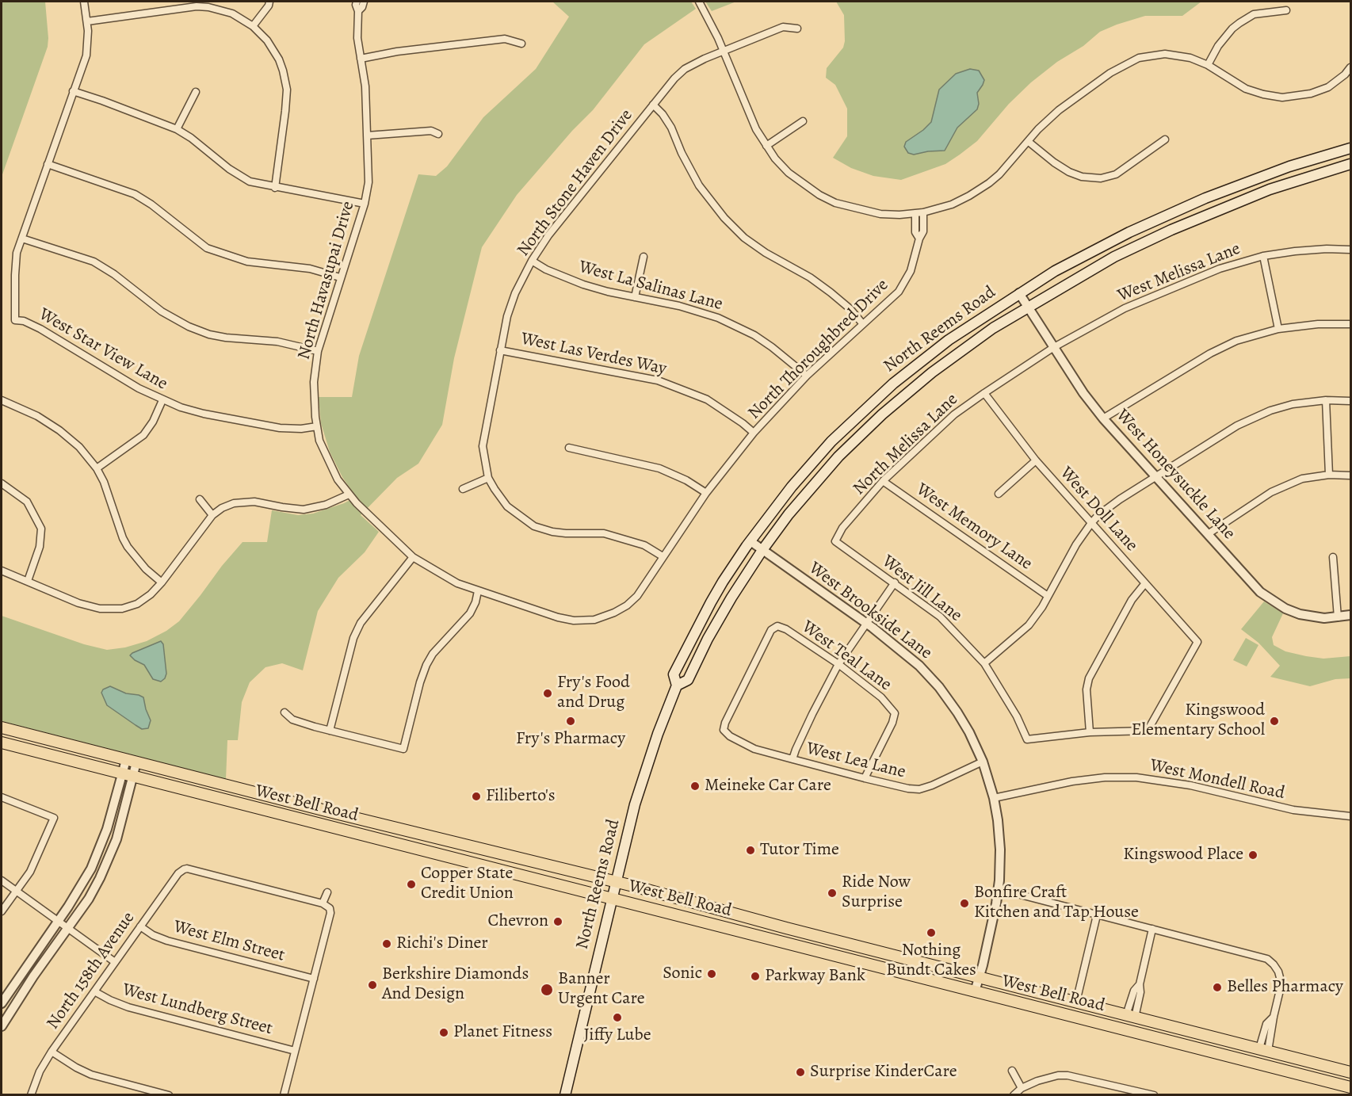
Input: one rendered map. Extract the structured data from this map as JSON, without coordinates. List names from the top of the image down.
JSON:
{
  "streets": {
    "main road": ["North Reems Road", "West Bell Road"],
    "street": [
      "North Stone Haven Drive",
      "West Melissa Lane",
      "North Havasupai Drive",
      "West La Salinas Lane",
      "West Star View Lane",
      "North Thoroughbred Drive",
      "West Las Verdes Way",
      "North Melissa Lane",
      "West Honeysuckle Lane",
      "West Doll Lane",
      "West Memory Lane",
      "West Jill Lane",
      "West Brookside Lane",
      "West Teal Lane",
      "West Lea Lane",
      "West Mondell Road",
      "West Elm Street",
      "North 158th Avenue",
      "West Lundberg Street"
    ]
  },
  "crossings": [
    ["North Stone Haven Drive", "West La Salinas Lane"],
    ["North Stone Haven Drive", "North Thoroughbred Drive"],
    ["North Stone Haven Drive", "West Las Verdes Way"],
    ["West Melissa Lane", "North Melissa Lane"],
    ["West Melissa Lane", "West Honeysuckle Lane"],
    ["North Havasupai Drive", "West Star View Lane"],
    ["North Havasupai Drive", "North Thoroughbred Drive"],
    ["West La Salinas Lane", "North Thoroughbred Drive"],
    ["North Reems Road", "West Honeysuckle Lane"],
    ["North Reems Road", "West Brookside Lane"],
    ["North Reems Road", "West Bell Road"],
    ["North Thoroughbred Drive", "West Las Verdes Way"],
    ["North Melissa Lane", "West Honeysuckle Lane"],
    ["North Melissa Lane", "West Doll Lane"],
    ["North Melissa Lane", "West Memory Lane"],
    ["North Melissa Lane", "West Jill Lane"],
    ["West Doll Lane", "West Jill Lane"],
    ["West Brookside Lane", "West Lea Lane"],
    ["West Brookside Lane", "West Mondell Road"],
    ["West Brookside Lane", "West Bell Road"],
    ["West Teal Lane", "West Lea Lane"],
    ["West Elm Street", "North 158th Avenue"],
    ["North 158th Avenue", "West Lundberg Street"]
  ],
  "places": [
    "Fry's Food and Drug",
    "Fry's Pharmacy",
    "Kingswood Elementary School",
    "Meineke Car Care",
    "Filiberto's",
    "Tutor Time",
    "Kingswood Place",
    "Copper State Credit Union",
    "Ride Now Surprise",
    "Bonfire Craft Kitchen and Tap House",
    "Chevron",
    "Nothing Bundt Cakes",
    "Richi's Diner",
    "Sonic",
    "Parkway Bank",
    "Berkshire Diamonds And Design",
    "Belles Pharmacy",
    "Banner Urgent Care",
    "Jiffy Lube",
    "Planet Fitness",
    "Surprise KinderCare"
  ]
}
